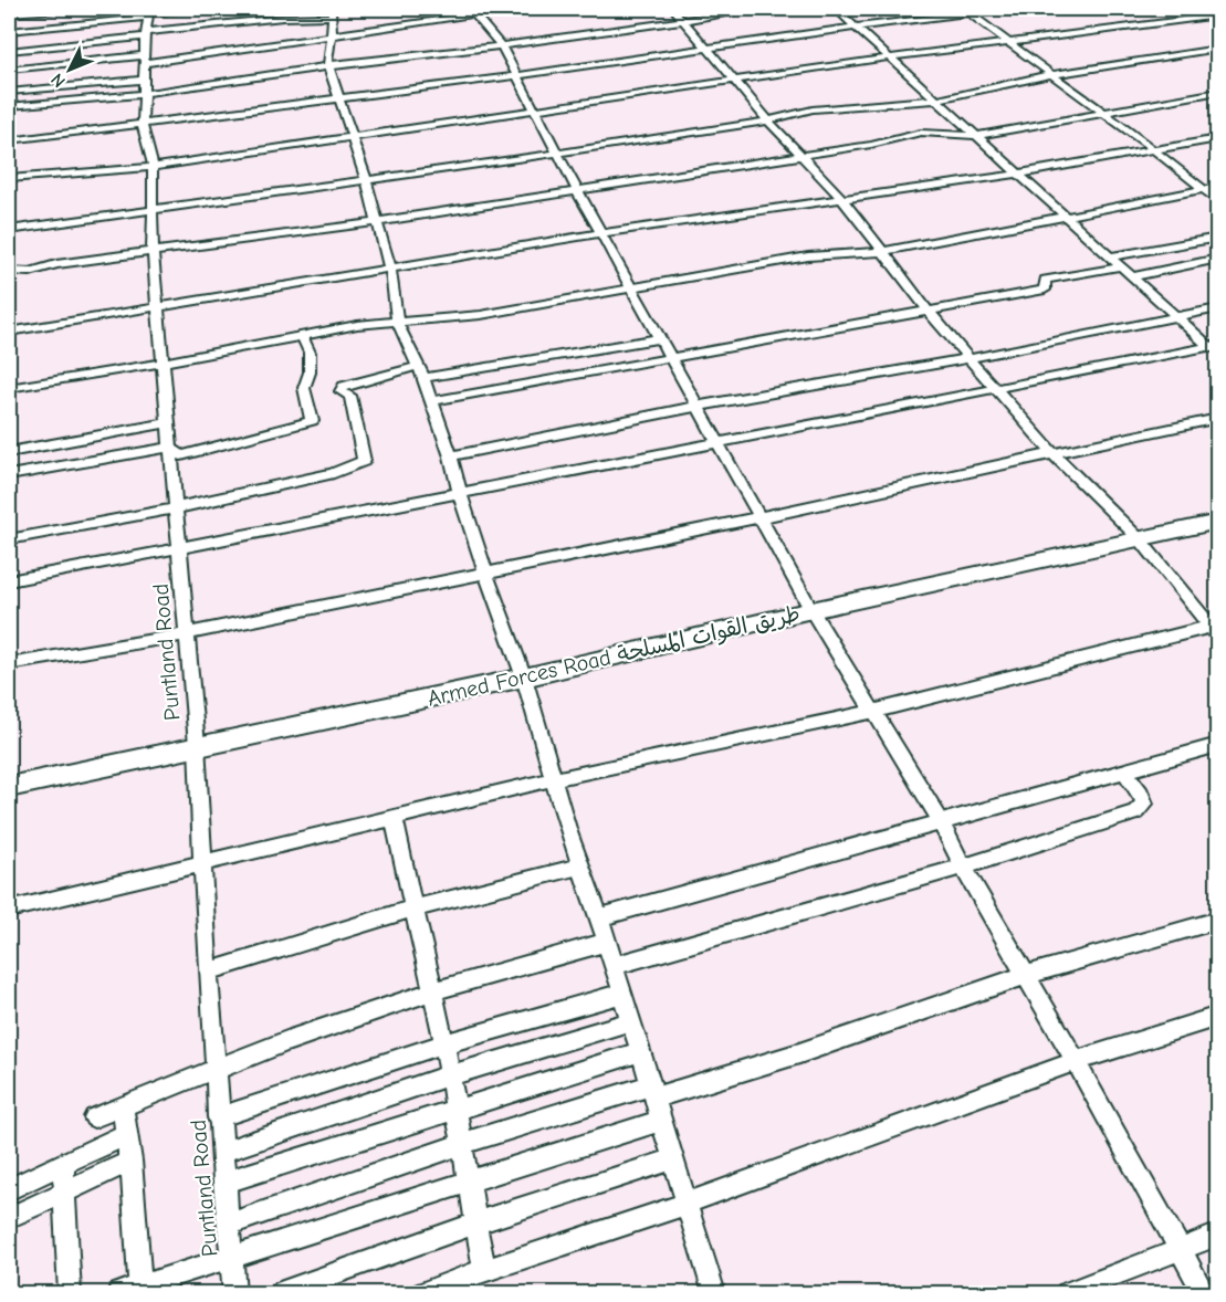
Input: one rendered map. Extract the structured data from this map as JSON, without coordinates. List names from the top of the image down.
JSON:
{
  "streets": {
    "street": ["Puntland Road", "Armed Forces Road طريق القوات المسلحة"]
  },
  "crossings": [
    ["Puntland Road", "Armed Forces Road طريق القوات المسلحة"]
  ],
  "north": "bottom left"
}
